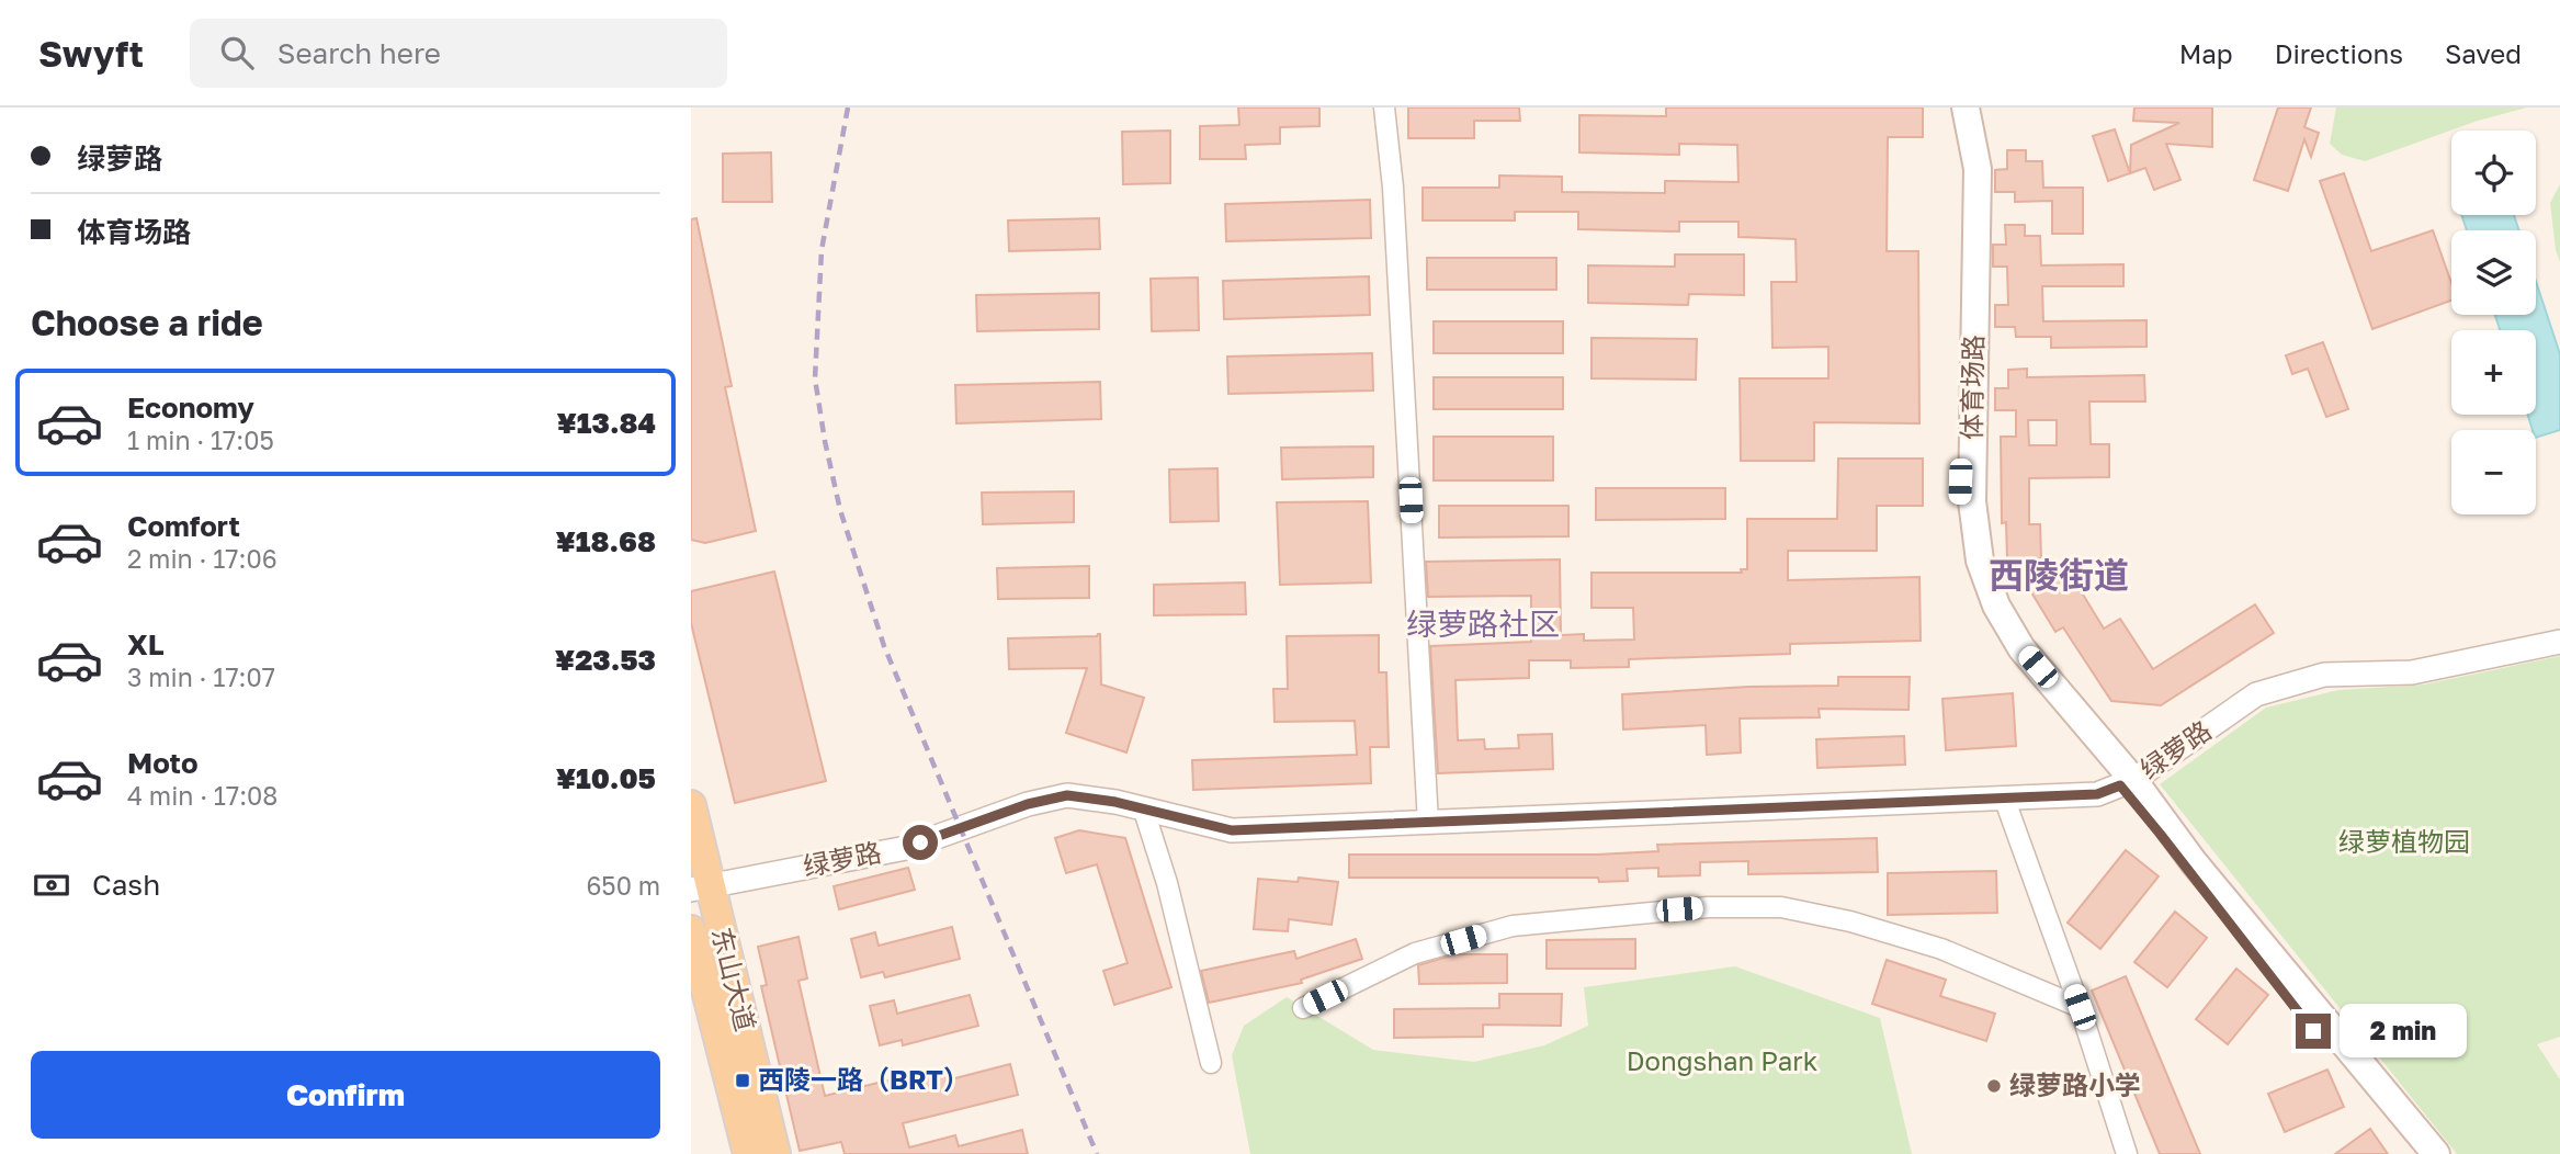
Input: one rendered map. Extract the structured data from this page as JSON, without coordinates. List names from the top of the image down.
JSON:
{
  "streets": {
    "main road": ["体育场路", "东山大道"],
    "street": ["绿萝路"]
  },
  "crossings": [
    ["体育场路", "绿萝路"],
    ["绿萝路", "东山大道"]
  ],
  "districts": ["西陵街道", "绿萝路社区"],
  "parks": ["绿萝植物园", "Dongshan Park"],
  "places": {
    "transit": ["西陵一路（BRT）"],
    "other": ["绿萝路小学"]
  },
  "page": {
    "header": "Swyft",
    "search": "Search here",
    "nav": ["Map", "Directions", "Saved"],
    "banner": ["绿萝路", "体育场路"],
    "map_buttons": ["+", "−"],
    "heading": "Choose a ride",
    "list": [
      {
        "name": "Economy",
        "note": "1 min · 17:05",
        "value": "¥13.84"
      },
      {
        "name": "Comfort",
        "note": "2 min · 17:06",
        "value": "¥18.68"
      },
      {
        "name": "XL",
        "note": "3 min · 17:07",
        "value": "¥23.53"
      },
      {
        "name": "Moto",
        "note": "4 min · 17:08",
        "value": "¥10.05"
      }
    ],
    "pay": ["Cash", "650 m"],
    "bubble": "2 min",
    "buttons": "Confirm"
  }
}
